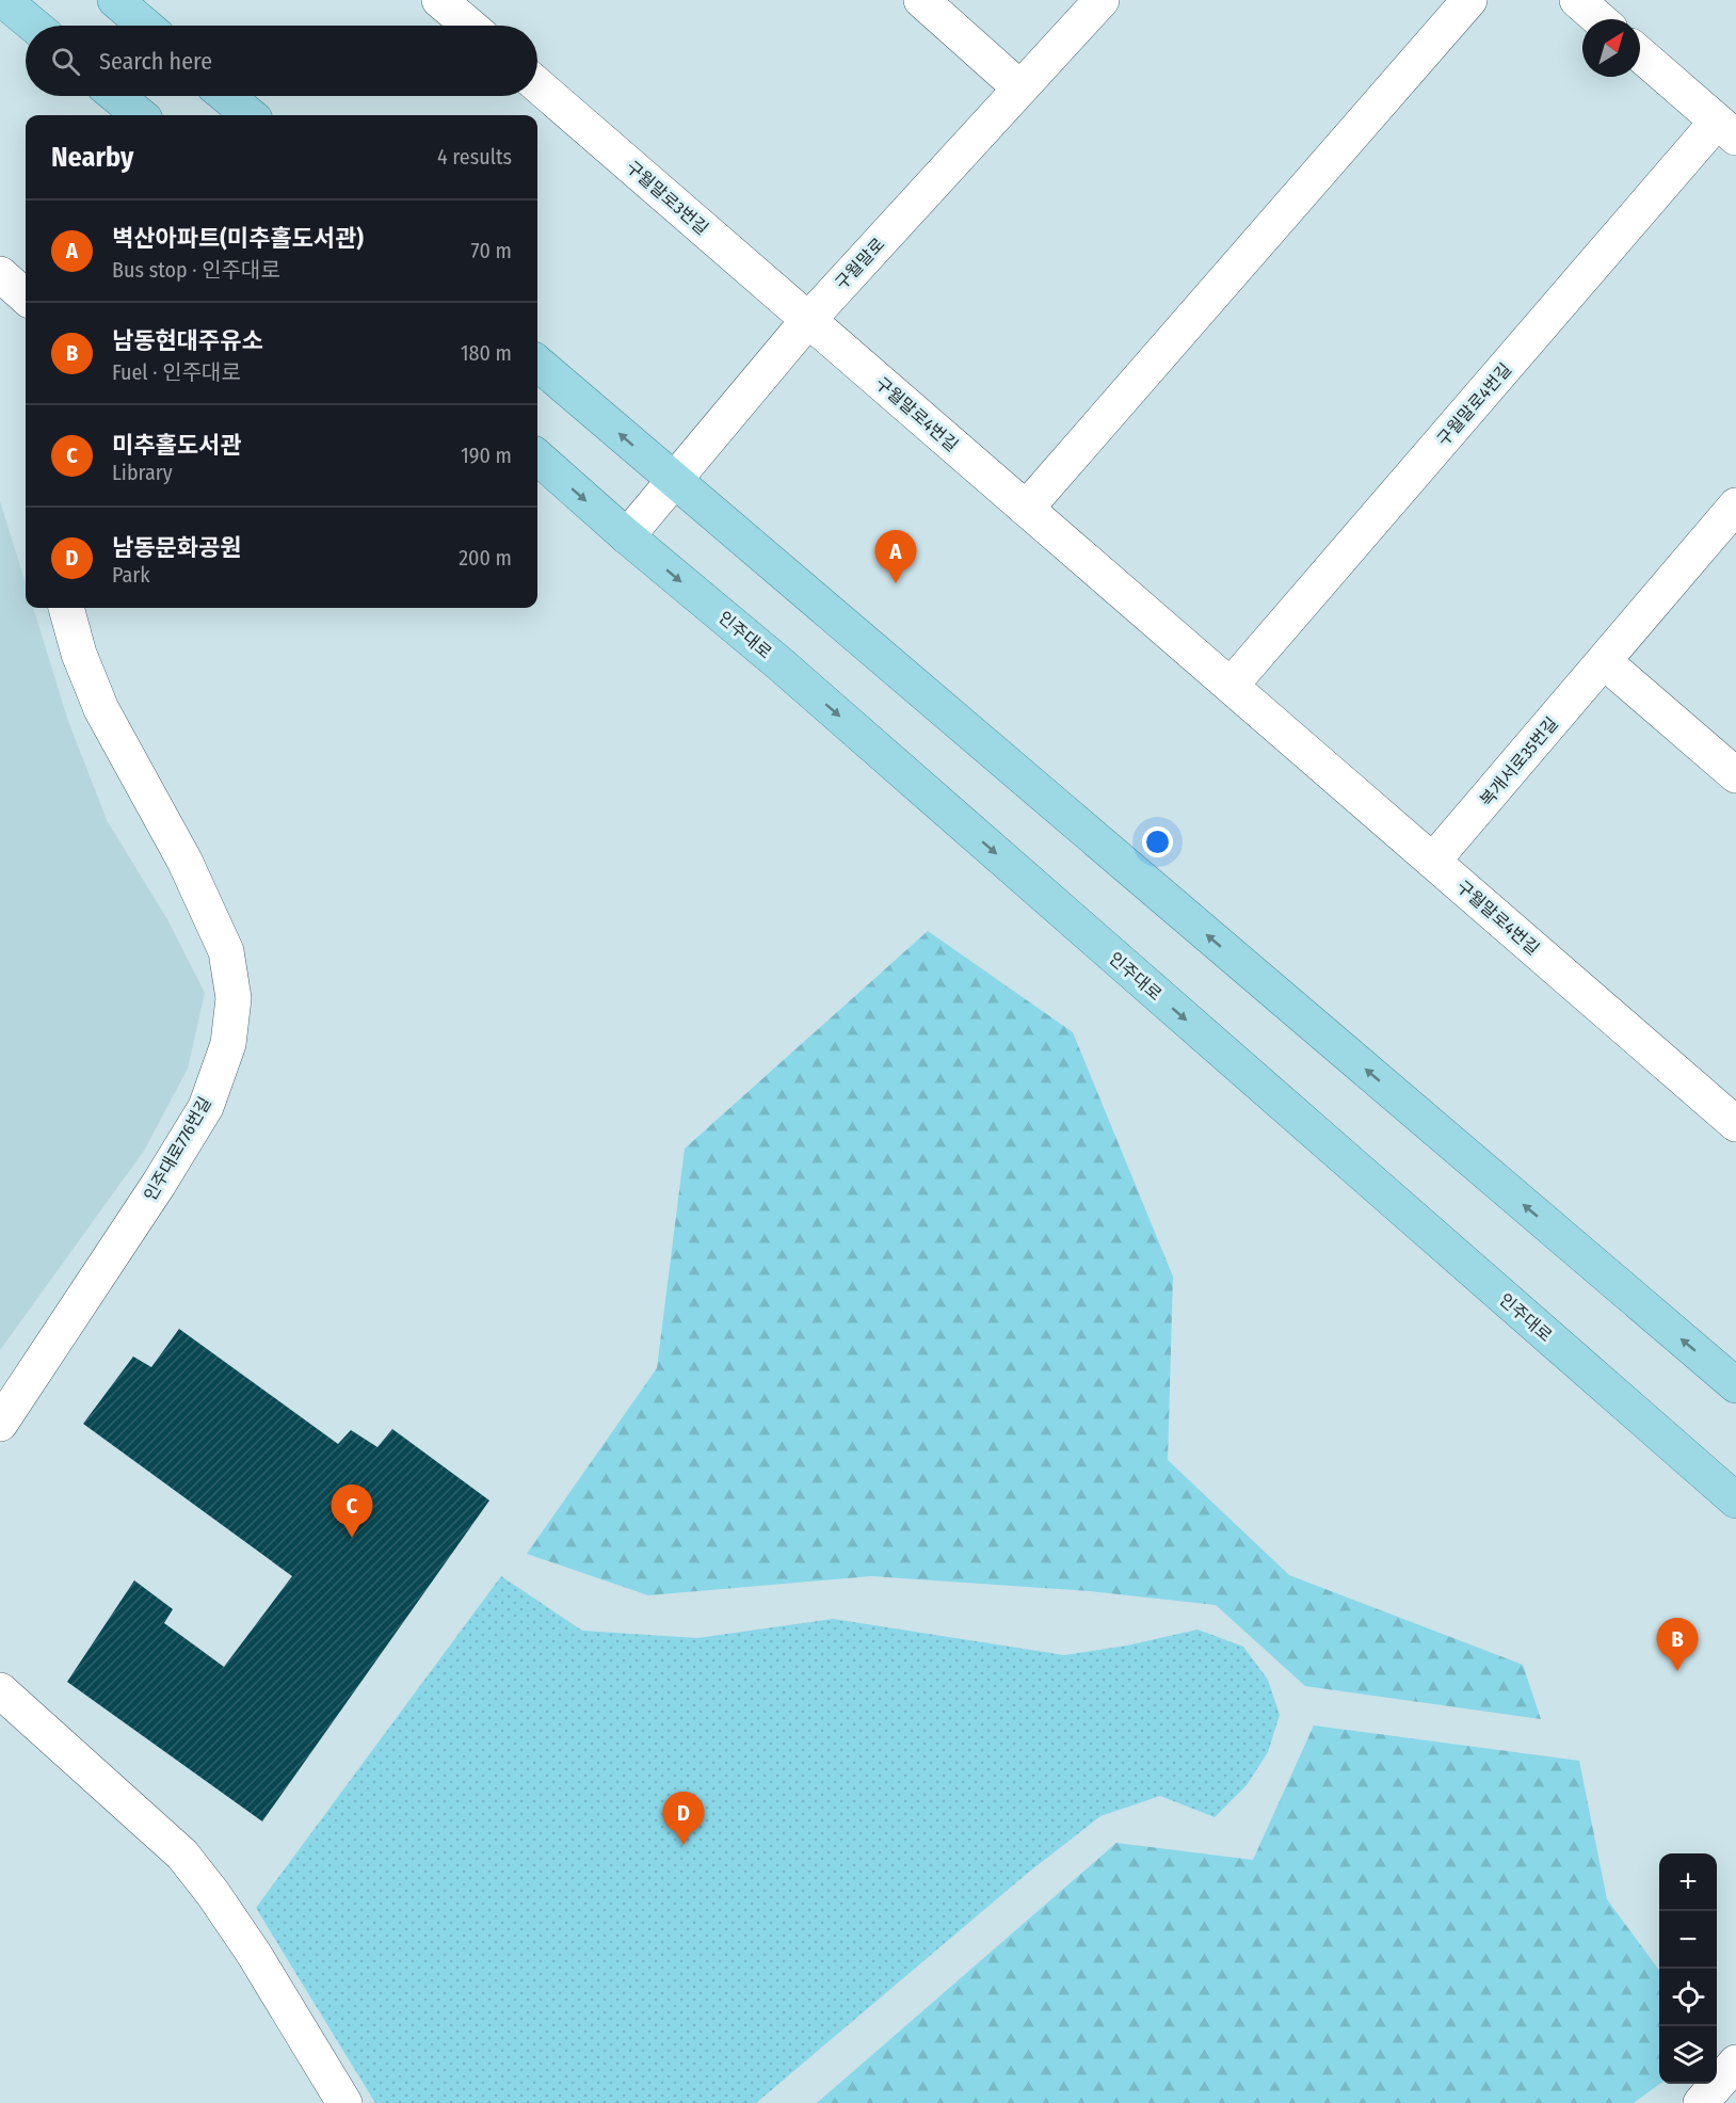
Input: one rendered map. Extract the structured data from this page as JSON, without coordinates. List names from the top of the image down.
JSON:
{
  "streets": {
    "main road": ["인주대로"],
    "street": [
      "구월말로3번길",
      "구월말로",
      "구월말로4번길",
      "복개서로35번길",
      "인주대로776번길"
    ]
  },
  "crossings": [
    ["구월말로3번길", "구월말로"],
    ["구월말로3번길", "구월말로4번길"],
    ["구월말로", "구월말로4번길"],
    ["구월말로", "인주대로"],
    ["구월말로4번길", "복개서로35번길"]
  ],
  "north": "top right",
  "page": {
    "search": "Search here",
    "heading": ["Nearby", "4 results"],
    "list": [
      {
        "mark": "A",
        "name": "벽산아파트(미추홀도서관)",
        "note": "Bus stop · 인주대로",
        "value": "70 m"
      },
      {
        "mark": "B",
        "name": "남동현대주유소",
        "note": "Fuel · 인주대로",
        "value": "180 m"
      },
      {
        "mark": "C",
        "name": "미추홀도서관",
        "note": "Library",
        "value": "190 m"
      },
      {
        "mark": "D",
        "name": "남동문화공원",
        "note": "Park",
        "value": "200 m"
      }
    ],
    "pins": [
      "A",
      "C",
      "B",
      "D"
    ],
    "map_buttons": ["+", "−"]
  }
}
